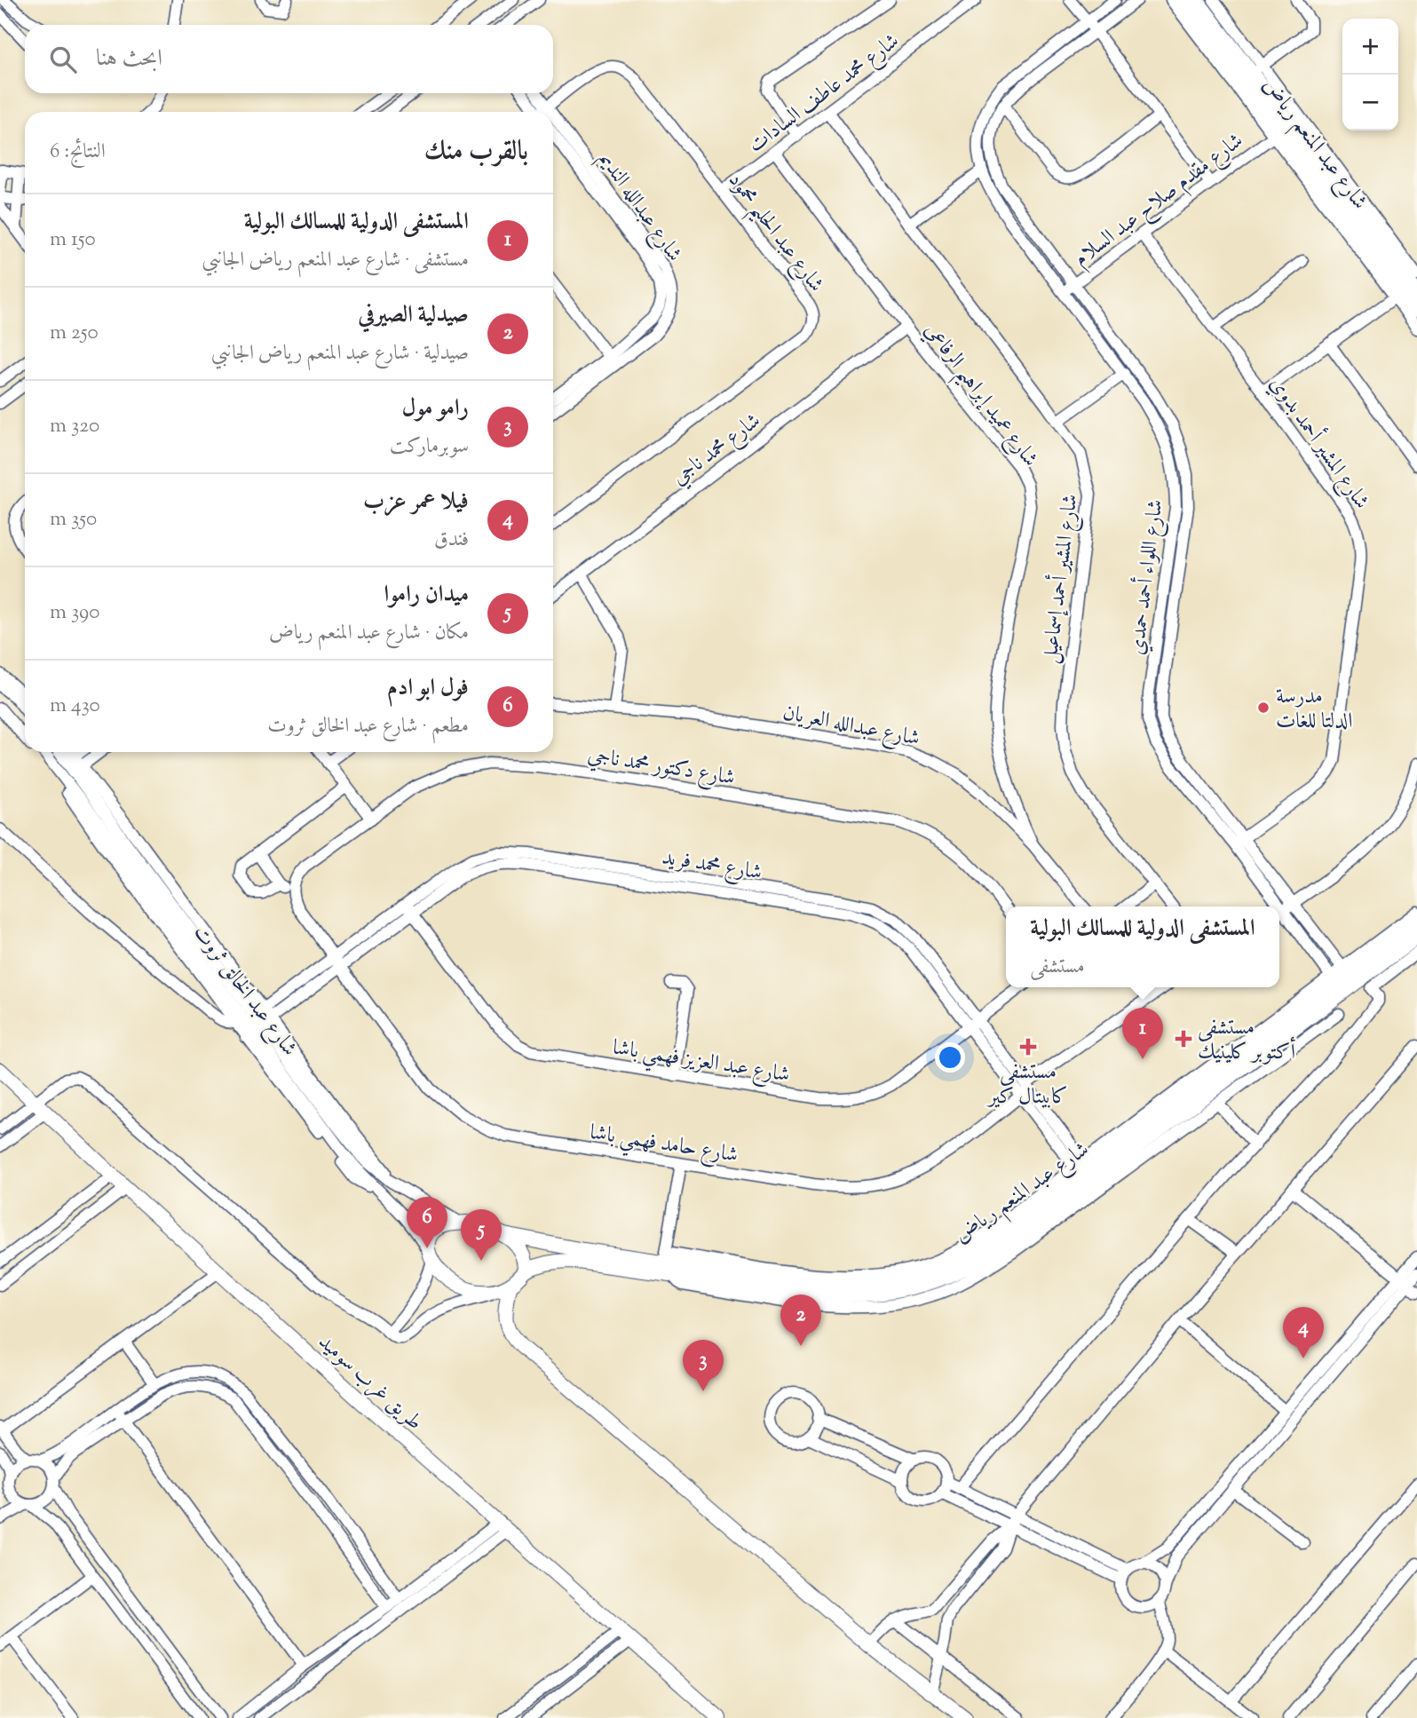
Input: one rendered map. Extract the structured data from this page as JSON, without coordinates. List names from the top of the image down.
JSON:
{
  "streets": {
    "street": [
      "شارع محمد عاطف السادات",
      "شارع عبد المنعم رياض",
      "شارع مقدم صلاح عبد السلام",
      "شارع عبدالله النديم",
      "شارع عبد الحليم محمود",
      "شارع عميد إبراهيم الرفاعي",
      "شارع المشير أحمد بدوي",
      "شارع محمد ناجي",
      "شارع اللواء أحمد حمدي",
      "شارع المشير أحمد إسماعيل",
      "شارع عبدالله العريان",
      "شارع دكتور محمد ناجي",
      "شارع محمد فريد",
      "شارع عبد الخالق ثروت",
      "شارع عبد العزيز فهمي باشا",
      "شارع حامد فهمي باشا",
      "طريق غرب سوميد"
    ]
  },
  "crossings": [
    ["شارع محمد عاطف السادات", "شارع عبد الحليم محمود"],
    ["شارع محمد عاطف السادات", "شارع عميد إبراهيم الرفاعي"],
    ["شارع محمد عاطف السادات", "شارع المشير أحمد إسماعيل"],
    ["شارع عبد المنعم رياض", "شارع اللواء أحمد حمدي"],
    ["شارع عبد المنعم رياض", "شارع محمد فريد"],
    ["شارع عبد المنعم رياض", "شارع عبد الخالق ثروت"],
    ["شارع مقدم صلاح عبد السلام", "شارع المشير أحمد بدوي"],
    ["شارع مقدم صلاح عبد السلام", "شارع اللواء أحمد حمدي"],
    ["شارع عميد إبراهيم الرفاعي", "شارع محمد ناجي"],
    ["شارع عميد إبراهيم الرفاعي", "شارع عبدالله العريان"],
    ["شارع المشير أحمد بدوي", "شارع اللواء أحمد حمدي"],
    ["شارع محمد فريد", "شارع عبد الخالق ثروت"],
    ["شارع محمد فريد", "شارع عبد العزيز فهمي باشا"],
    ["شارع محمد فريد", "شارع حامد فهمي باشا"]
  ],
  "places": {
    "other": ["مدرسة الدلتا للغات"],
    "health": ["مستشفى أكتوبر كلينيك", "مستشفى كابيتال كير"]
  },
  "page": {
    "map_buttons": ["+", "−"],
    "search": "ابحث هنا",
    "heading": ["بالقرب منك", "النتائج: 6"],
    "list": [
      {
        "mark": "1",
        "name": "المستشفى الدولية للمسالك البولية",
        "note": "مستشفى · شارع عبد المنعم رياض الجانبي",
        "value": "150 m"
      },
      {
        "mark": "2",
        "name": "صيدلية الصيرفي",
        "note": "صيدلية · شارع عبد المنعم رياض الجانبي",
        "value": "250 m"
      },
      {
        "mark": "3",
        "name": "رامو مول",
        "note": "سوبرماركت",
        "value": "320 m"
      },
      {
        "mark": "4",
        "name": "فيلا عمر عزب",
        "note": "فندق",
        "value": "350 m"
      },
      {
        "mark": "5",
        "name": "ميدان راموا",
        "note": "مكان · شارع عبد المنعم رياض",
        "value": "390 m"
      },
      {
        "mark": "6",
        "name": "فول ابو ادم",
        "note": "مطعم · شارع عبد الخالق ثروت",
        "value": "430 m"
      }
    ],
    "popup": ["المستشفى الدولية للمسالك البولية", "مستشفى"],
    "pins": [
      "1",
      "6",
      "5",
      "2",
      "4",
      "3"
    ]
  }
}
